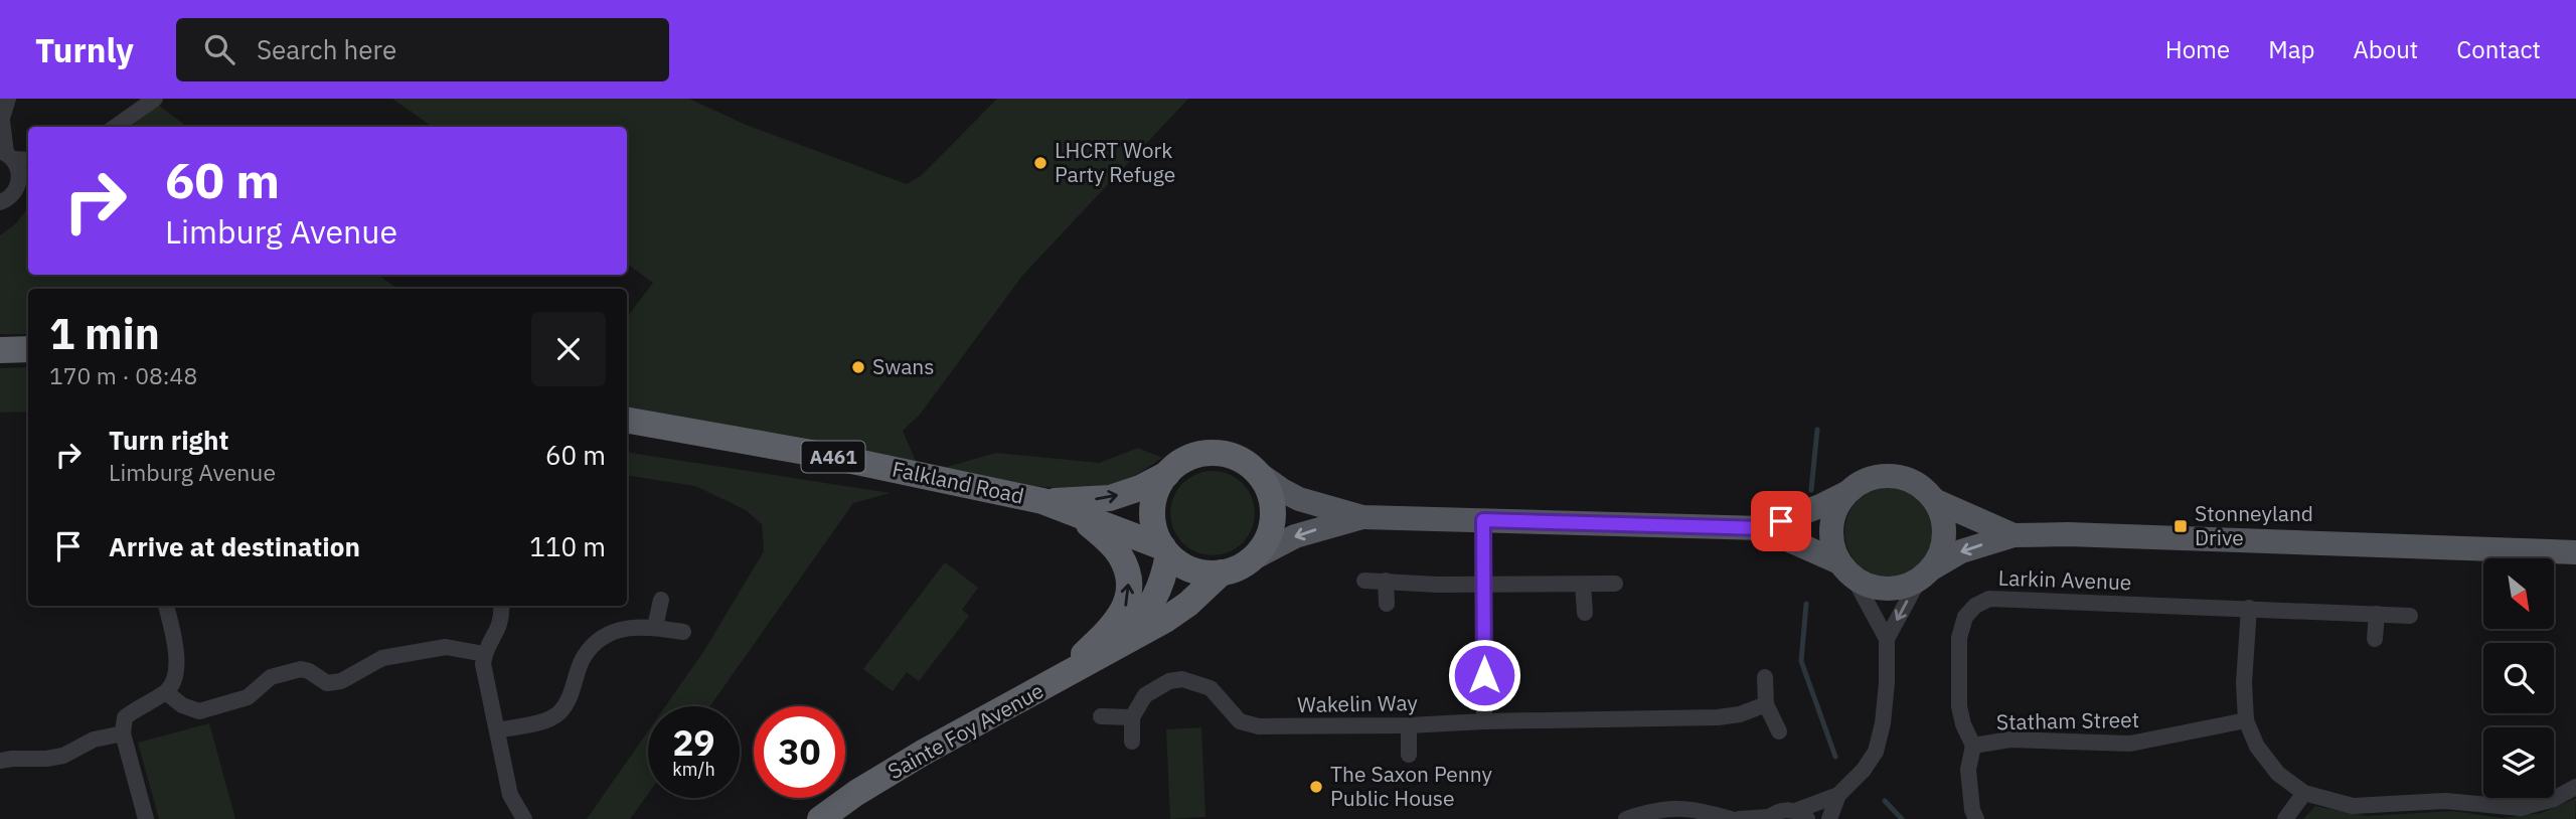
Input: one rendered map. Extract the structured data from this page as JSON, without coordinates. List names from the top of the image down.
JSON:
{
  "streets": {
    "highway": ["A461", "Falkland Road", "Sainte Foy Avenue"],
    "street": ["Larkin Avenue", "Wakelin Way", "Statham Street"]
  },
  "crossings": [
    ["A461", "Falkland Road"],
    ["A461", "Sainte Foy Avenue"],
    ["Falkland Road", "Sainte Foy Avenue"],
    ["Larkin Avenue", "Statham Street"]
  ],
  "places": {
    "other": ["LHCRT Work Party Refuge", "Swans", "The Saxon Penny Public House"],
    "transit": ["Stonneyland Drive"]
  },
  "north": "bottom right",
  "page": {
    "header": "Turnly",
    "search": "Search here",
    "nav": [
      "Home",
      "Map",
      "About",
      "Contact"
    ],
    "turn": ["60 m", "Limburg Avenue"],
    "heading": ["1 min", "170 m · 08:48"],
    "list": [
      {
        "name": "Turn right",
        "note": "Limburg Avenue",
        "value": "60 m"
      },
      {
        "name": "Arrive at destination",
        "value": "110 m"
      }
    ],
    "speed": "29 km/h",
    "limit": "30"
  }
}
